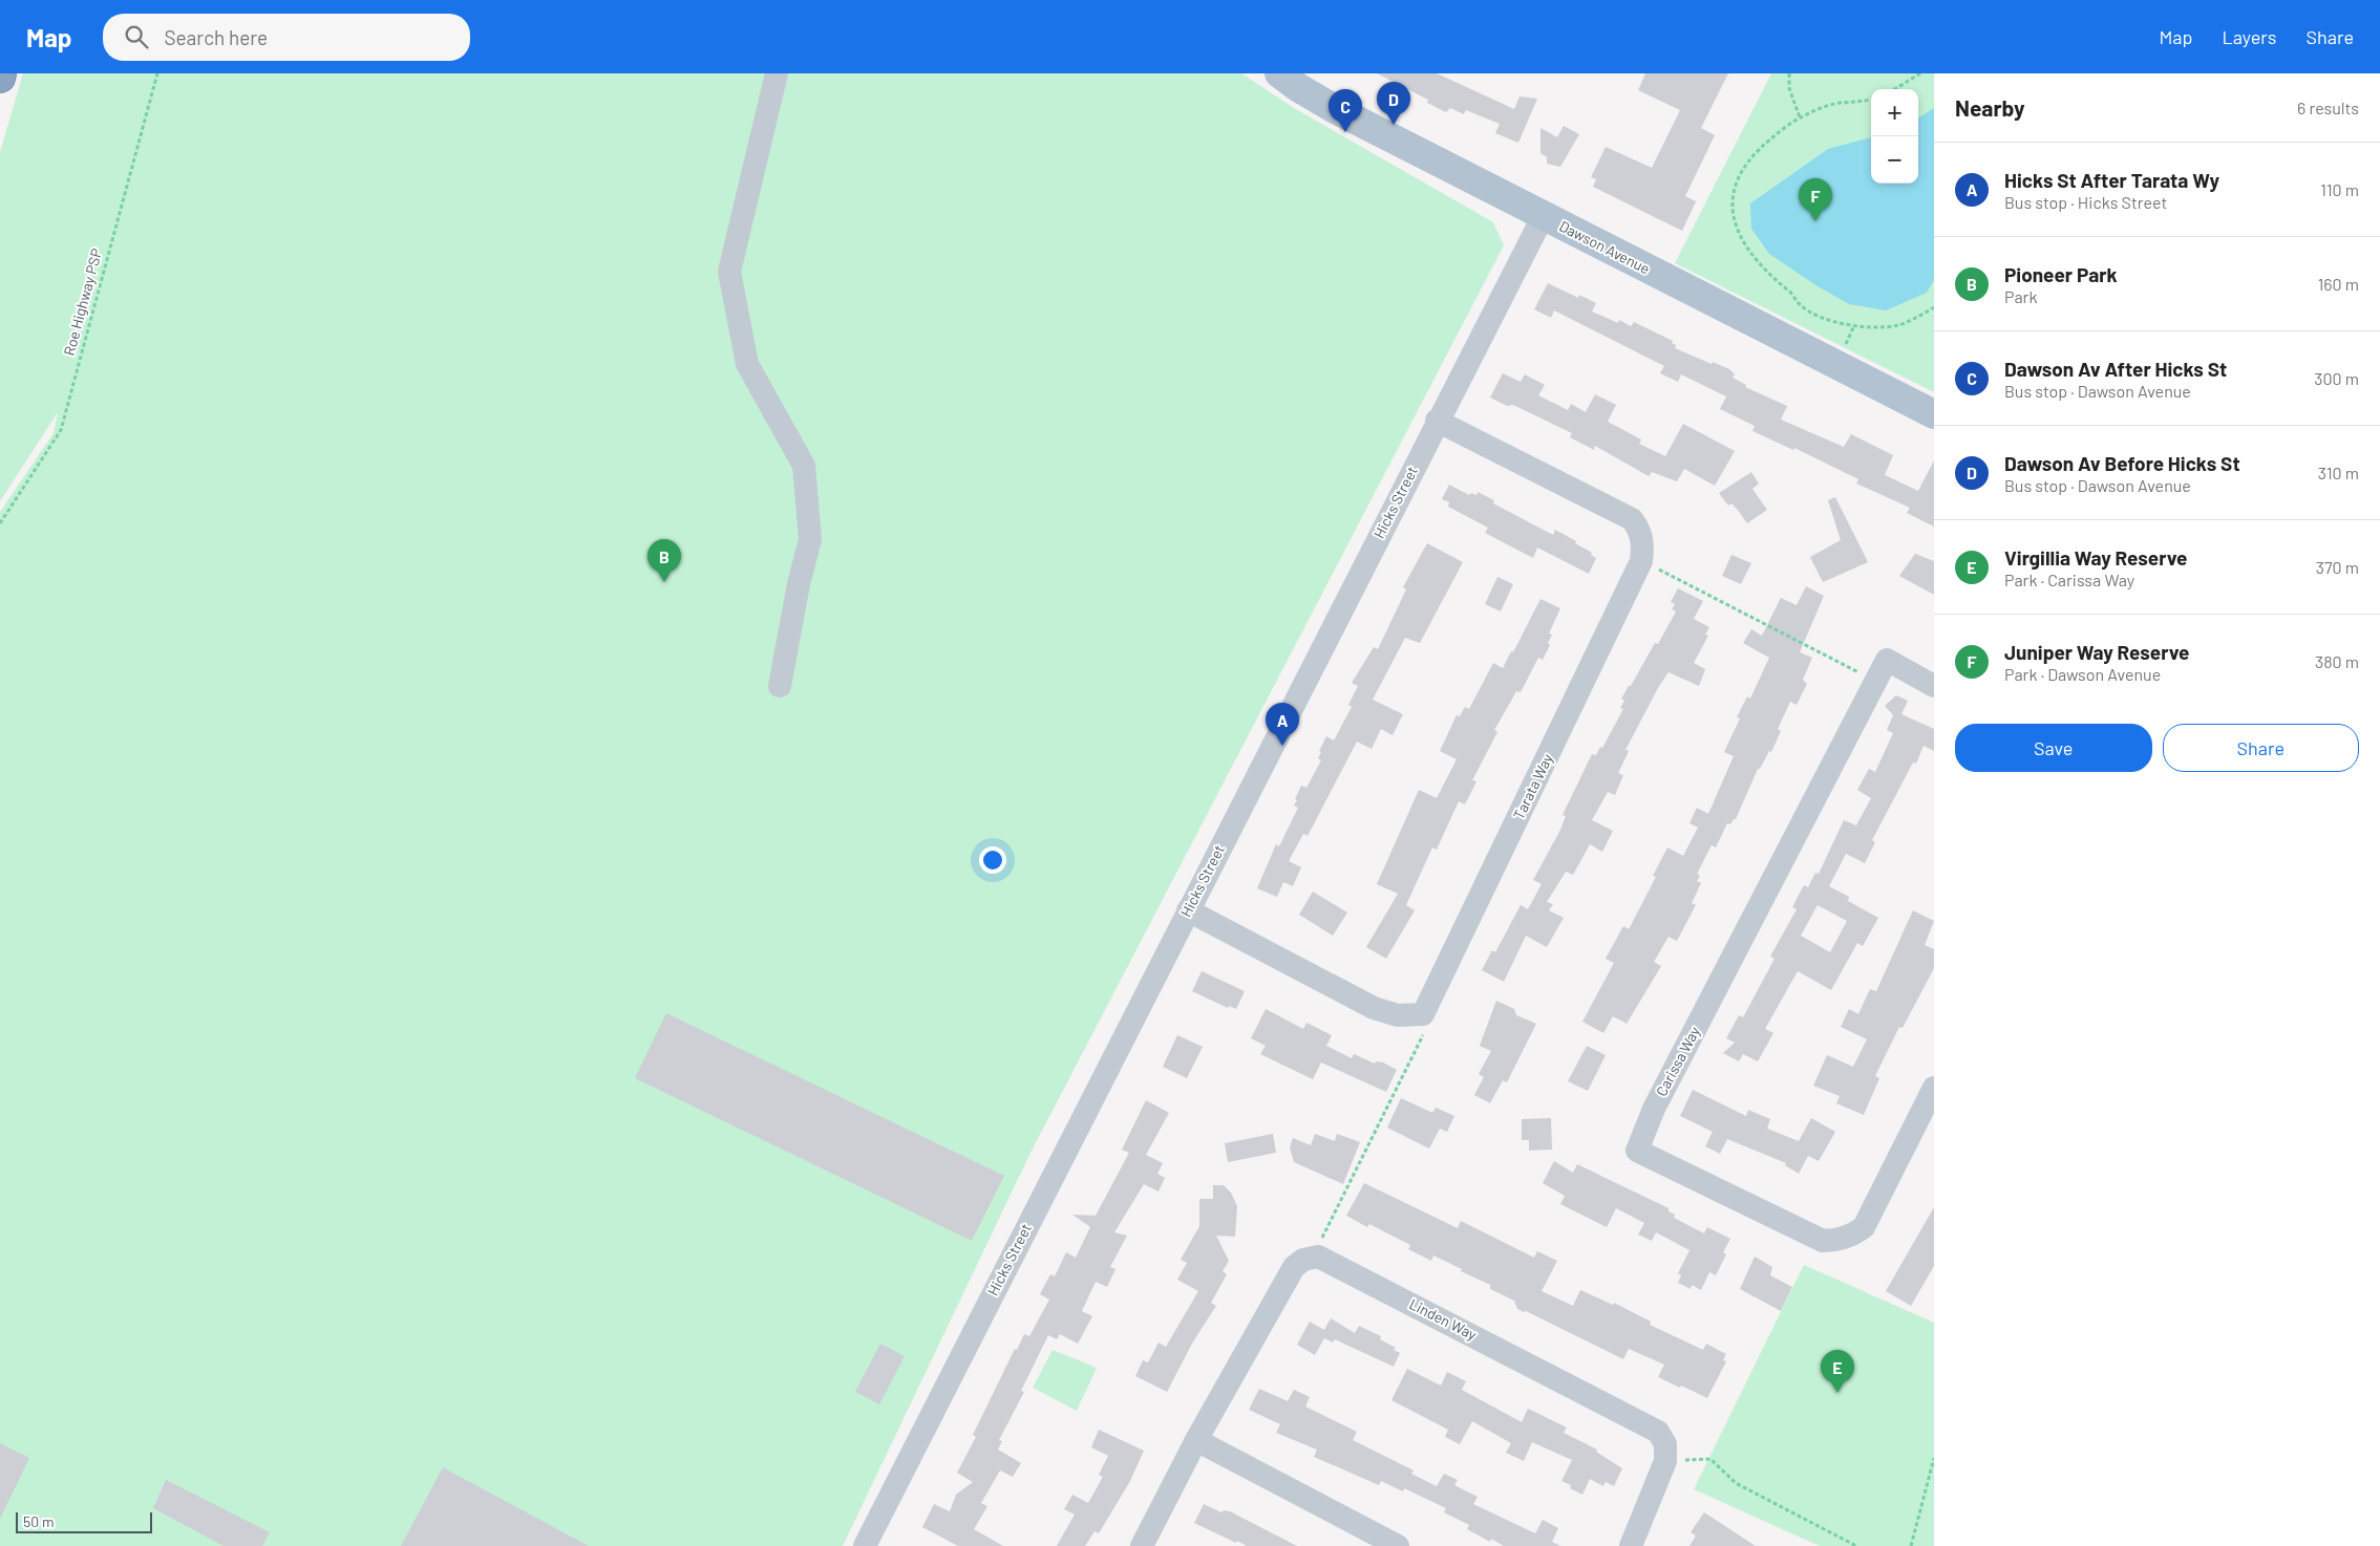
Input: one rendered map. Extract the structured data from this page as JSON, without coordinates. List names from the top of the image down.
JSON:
{
  "streets": {
    "main road": ["Dawson Avenue"],
    "street": [
      "Hicks Street",
      "Tarata Way",
      "Carissa Way",
      "Linden Way"
    ],
    "path": ["Roe Highway PSP"]
  },
  "crossings": [
    ["Dawson Avenue", "Hicks Street"],
    ["Hicks Street", "Tarata Way"]
  ],
  "scale_bar": "50 m",
  "page": {
    "header": "Map",
    "search": "Search here",
    "nav": ["Map", "Layers", "Share"],
    "heading": ["Nearby", "6 results"],
    "pins": [
      "D",
      "C",
      "F",
      "B",
      "A",
      "E"
    ],
    "map_buttons": ["+", "−"],
    "list": [
      {
        "mark": "A",
        "name": "Hicks St After Tarata Wy",
        "note": "Bus stop · Hicks Street",
        "value": "110 m"
      },
      {
        "mark": "B",
        "name": "Pioneer Park",
        "note": "Park",
        "value": "160 m"
      },
      {
        "mark": "C",
        "name": "Dawson Av After Hicks St",
        "note": "Bus stop · Dawson Avenue",
        "value": "300 m"
      },
      {
        "mark": "D",
        "name": "Dawson Av Before Hicks St",
        "note": "Bus stop · Dawson Avenue",
        "value": "310 m"
      },
      {
        "mark": "E",
        "name": "Virgillia Way Reserve",
        "note": "Park · Carissa Way",
        "value": "370 m"
      },
      {
        "mark": "F",
        "name": "Juniper Way Reserve",
        "note": "Park · Dawson Avenue",
        "value": "380 m"
      }
    ],
    "buttons": ["Save", "Share"],
    "scale": "50 m"
  }
}
